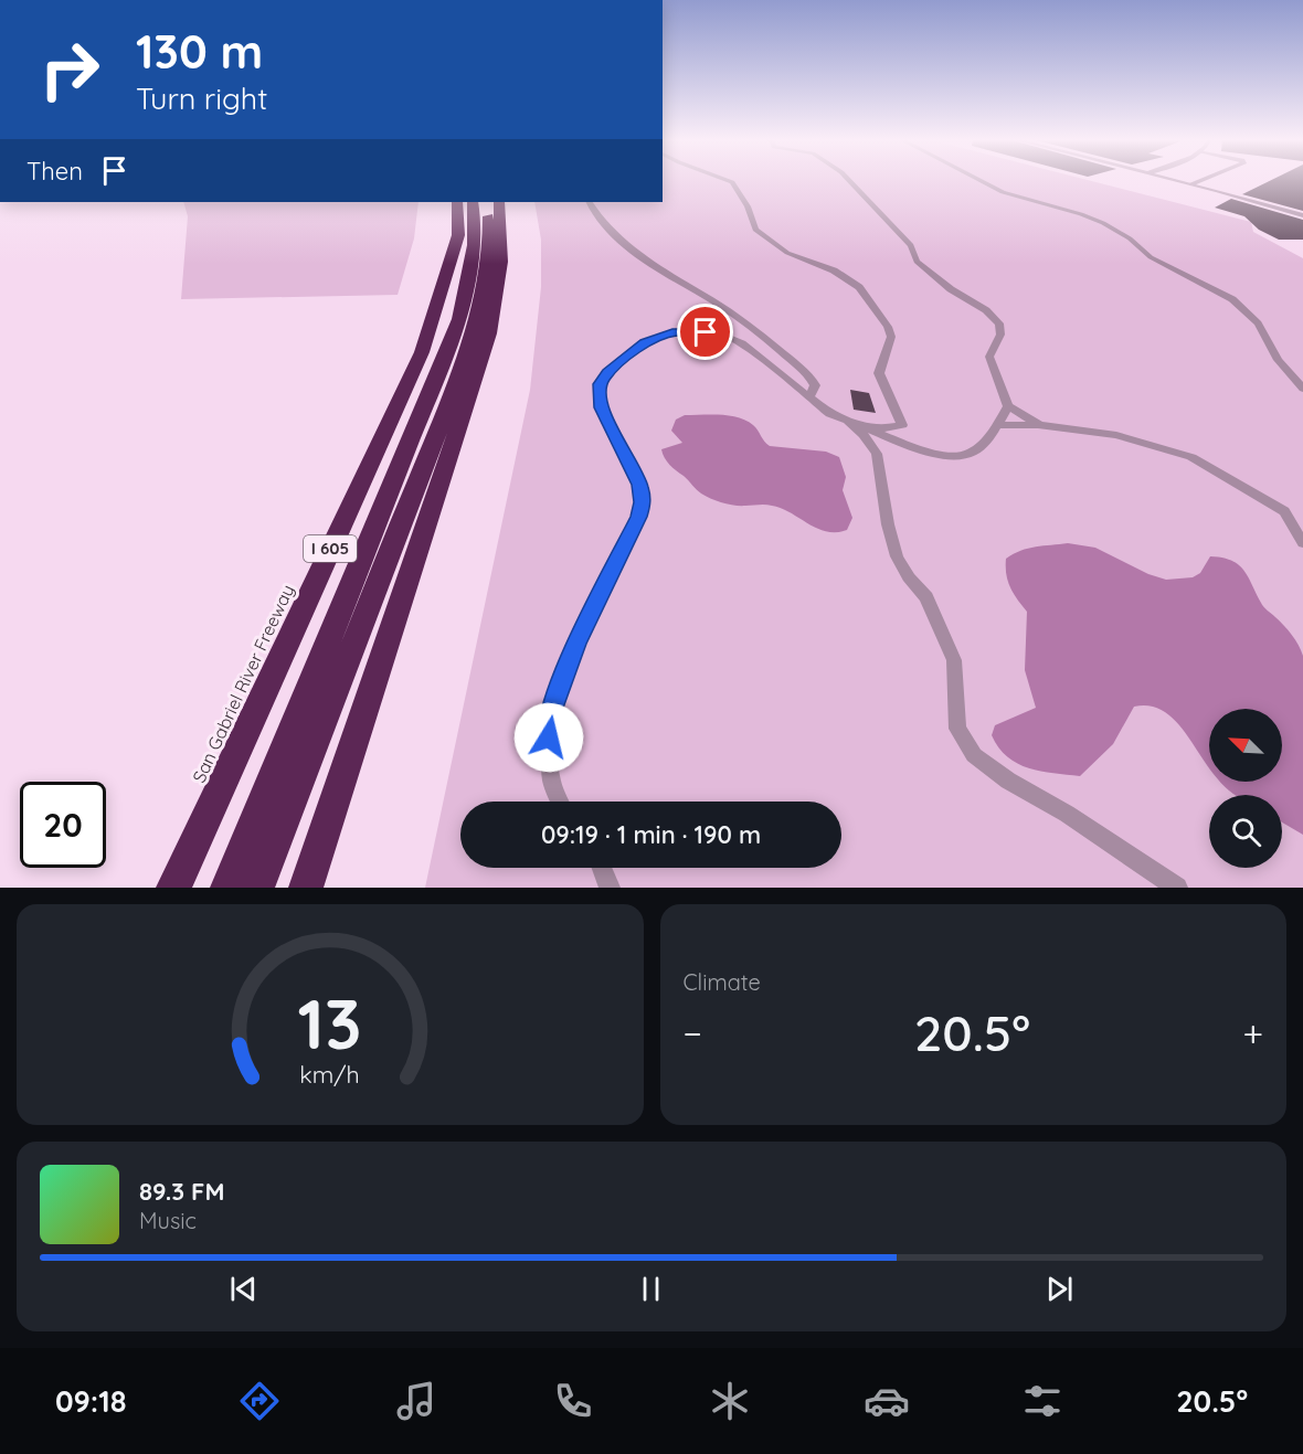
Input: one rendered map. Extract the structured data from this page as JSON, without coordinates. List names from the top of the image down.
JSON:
{
  "streets": {
    "highway": ["I 605", "San Gabriel River Freeway"]
  },
  "north": "top left",
  "page": {
    "turn": ["130 m", "Turn right"],
    "then": "Then",
    "limit": "20",
    "trip": "09:19 · 1 min · 190 m",
    "tile": "Climate",
    "heat": ["−", "20.5°", "+"],
    "song": ["89.3 FM", "Music"],
    "tabs": ["09:18", "20.5°"],
    "gauge": ["13", "km/h"]
  }
}
